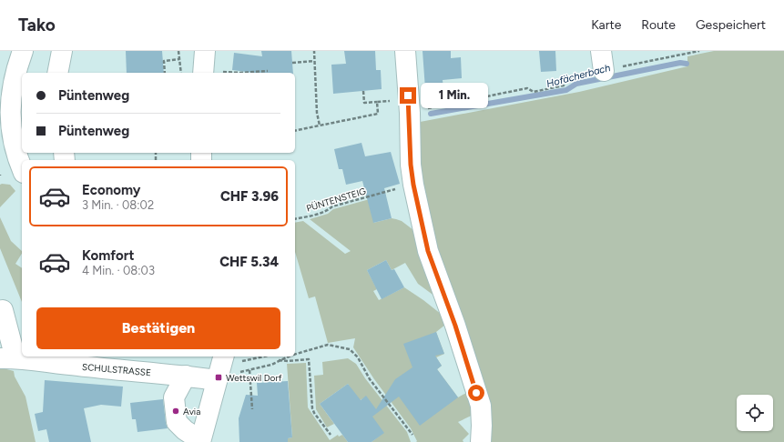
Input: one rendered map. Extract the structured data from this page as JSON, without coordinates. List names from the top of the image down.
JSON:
{
  "streets": {
    "street": ["SCHULSTRASSE"],
    "path": ["PÜNTENSTEIG"]
  },
  "water": ["Hofächerbach"],
  "places": {
    "transit": ["Wettswil Dorf"],
    "other": ["Avia"]
  },
  "page": {
    "header": "Tako",
    "nav": ["Karte", "Route", "Gespeichert"],
    "banner": ["Püntenweg", "Püntenweg"],
    "bubble": "1 Min.",
    "list": [
      {
        "name": "Economy",
        "note": "3 Min. · 08:02",
        "value": "CHF 3.96"
      },
      {
        "name": "Komfort",
        "note": "4 Min. · 08:03",
        "value": "CHF 5.34"
      }
    ],
    "buttons": "Bestätigen"
  }
}
